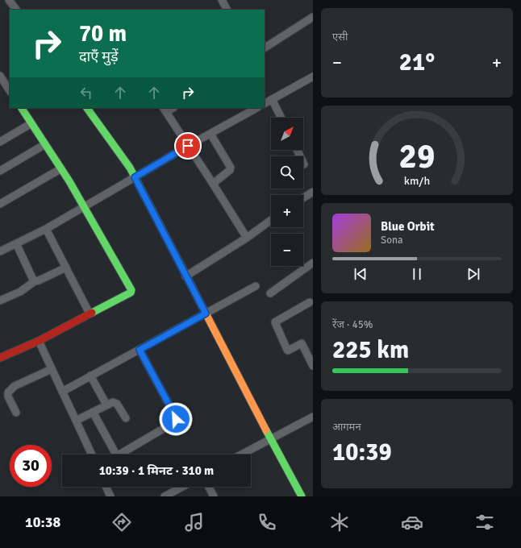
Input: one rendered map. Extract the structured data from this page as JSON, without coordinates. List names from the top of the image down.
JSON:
{
  "north": "top right",
  "page": {
    "tile": [
      "एसी",
      ["रेंज · 45%", "225 km"],
      ["आगमन", "10:39"]
    ],
    "turn": ["70 m", "दाएँ मुड़ें"],
    "heat": ["−", "21°", "+"],
    "map_buttons": ["+", "−"],
    "song": ["Blue Orbit", "Sona"],
    "limit": "30",
    "trip": "10:39 · 1 मिनट · 310 m",
    "tabs": "10:38",
    "gauge": ["29", "km/h"]
  }
}
